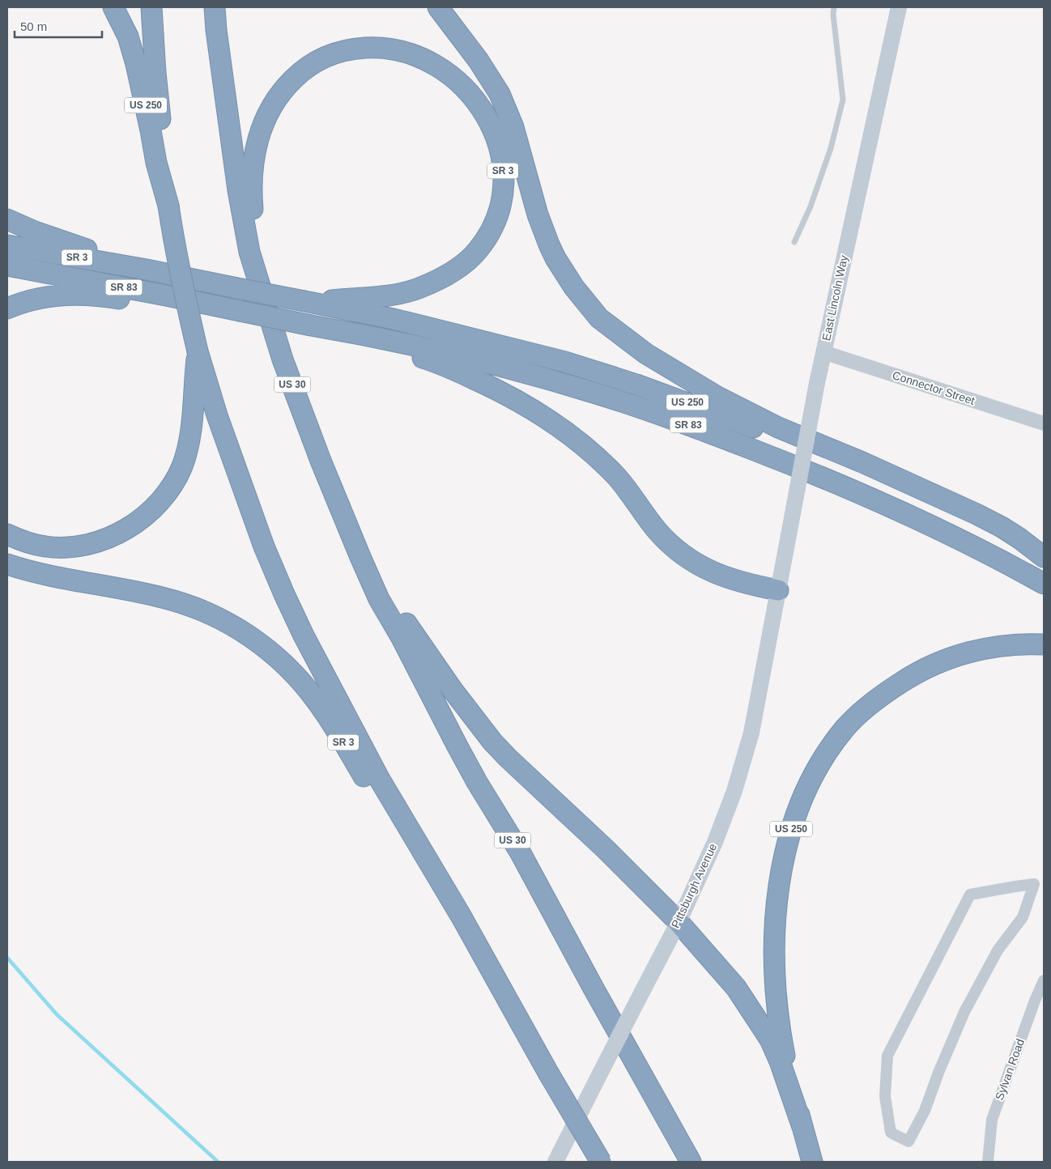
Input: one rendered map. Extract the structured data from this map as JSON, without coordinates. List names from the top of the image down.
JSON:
{
  "streets": {
    "highway": [
      "US 250",
      "SR 3",
      "SR 83",
      "US 30"
    ],
    "main road": ["East Lincoln Way", "Pittsburgh Avenue"],
    "street": ["Connector Street", "Sylvan Road"]
  },
  "crossings": [
    ["US 250", "SR 3"],
    ["SR 3", "US 30"],
    ["East Lincoln Way", "Connector Street"],
    ["East Lincoln Way", "Pittsburgh Avenue"]
  ],
  "scale_bar": "50 m"
}
